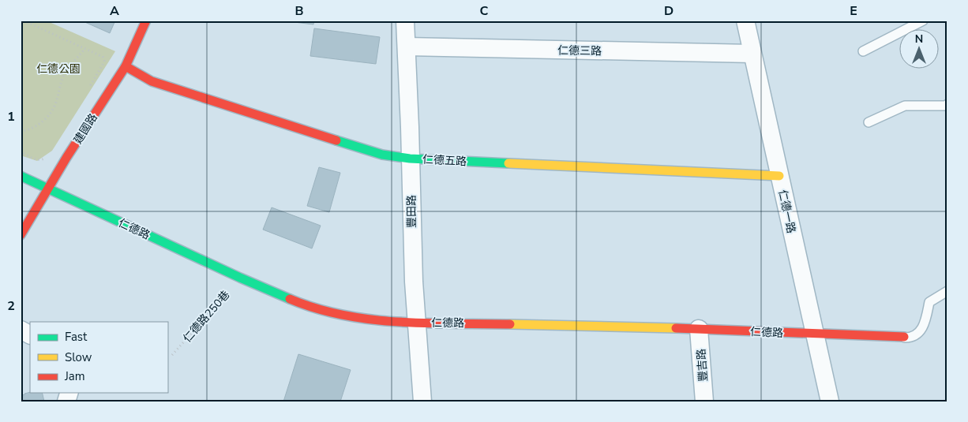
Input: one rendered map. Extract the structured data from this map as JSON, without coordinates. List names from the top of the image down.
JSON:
{
  "streets": {
    "street": [
      "仁德三路",
      "建國路",
      "仁德五路",
      "豐田路",
      "仁德一路",
      "仁德路",
      "豐吉路"
    ],
    "path": ["仁德路250巷"]
  },
  "crossings": [
    ["仁德三路", "豐田路"],
    ["仁德三路", "仁德一路"],
    ["建國路", "仁德五路"],
    ["建國路", "仁德路"],
    ["仁德五路", "豐田路"],
    ["仁德五路", "仁德一路"],
    ["豐田路", "仁德路"],
    ["仁德一路", "仁德路"],
    ["仁德路", "仁德路250巷"],
    ["仁德路", "豐吉路"]
  ],
  "parks": ["仁德公園"],
  "legend": ["Fast", "Slow", "Jam"],
  "north": "top",
  "grid": {
    "columns": [
      "A",
      "B",
      "C",
      "D",
      "E"
    ],
    "rows": ["1", "2"]
  }
}
